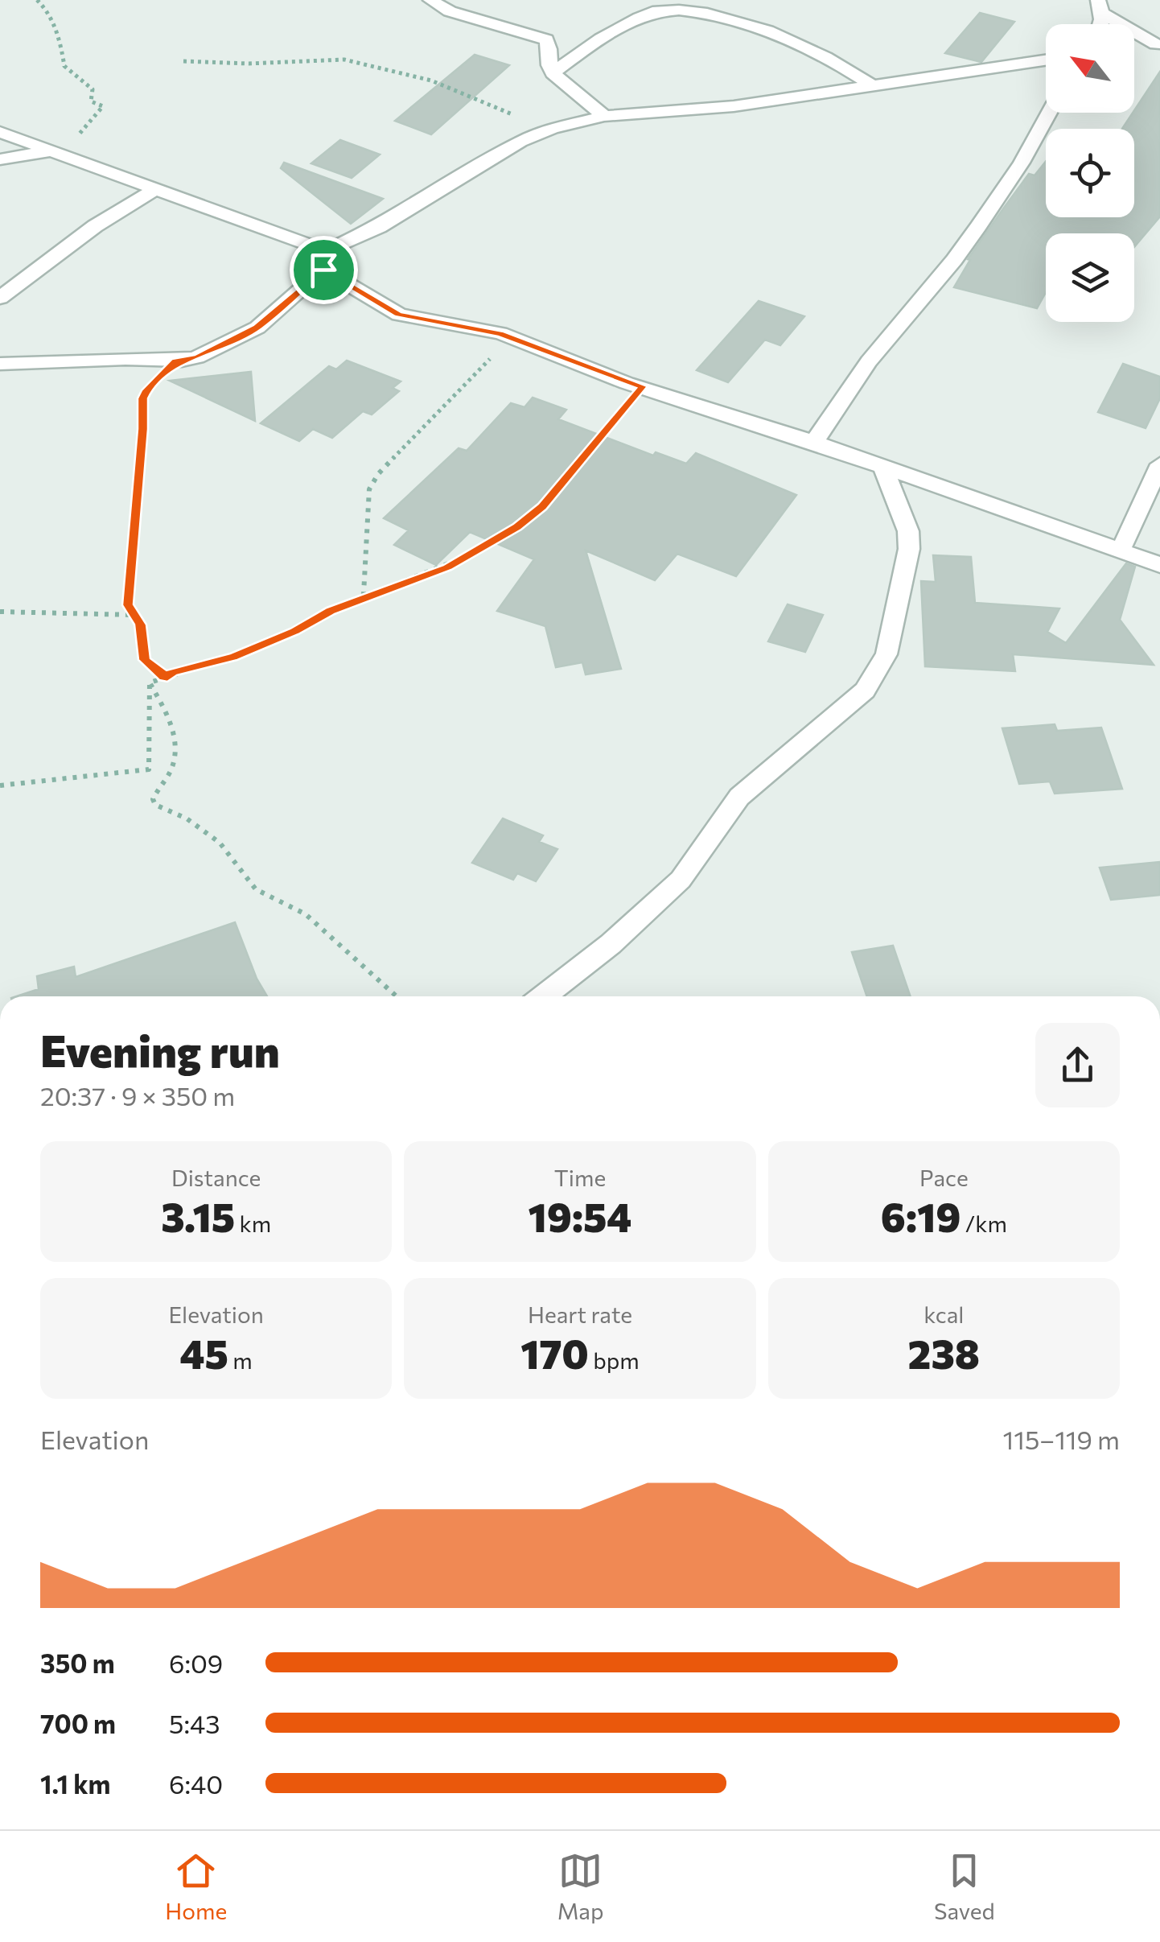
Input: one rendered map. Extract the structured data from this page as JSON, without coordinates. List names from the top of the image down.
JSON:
{
  "north": "top left",
  "page": {
    "heading": ["Evening run", "20:37 · 9 × 350 m"],
    "stats": [
      ["Distance", "3.15 km"],
      ["Time", "19:54"],
      ["Pace", "6:19 /km"],
      ["Elevation", "45 m"],
      ["Heart rate", "170 bpm"],
      ["kcal", "238"]
    ],
    "chart": ["Elevation", "115–119 m"],
    "list": [
      {
        "name": "350 m",
        "note": "6:09"
      },
      {
        "name": "700 m",
        "note": "5:43"
      },
      {
        "name": "1.1 km",
        "note": "6:40"
      }
    ],
    "tabs": ["Home", "Map", "Saved"]
  }
}
